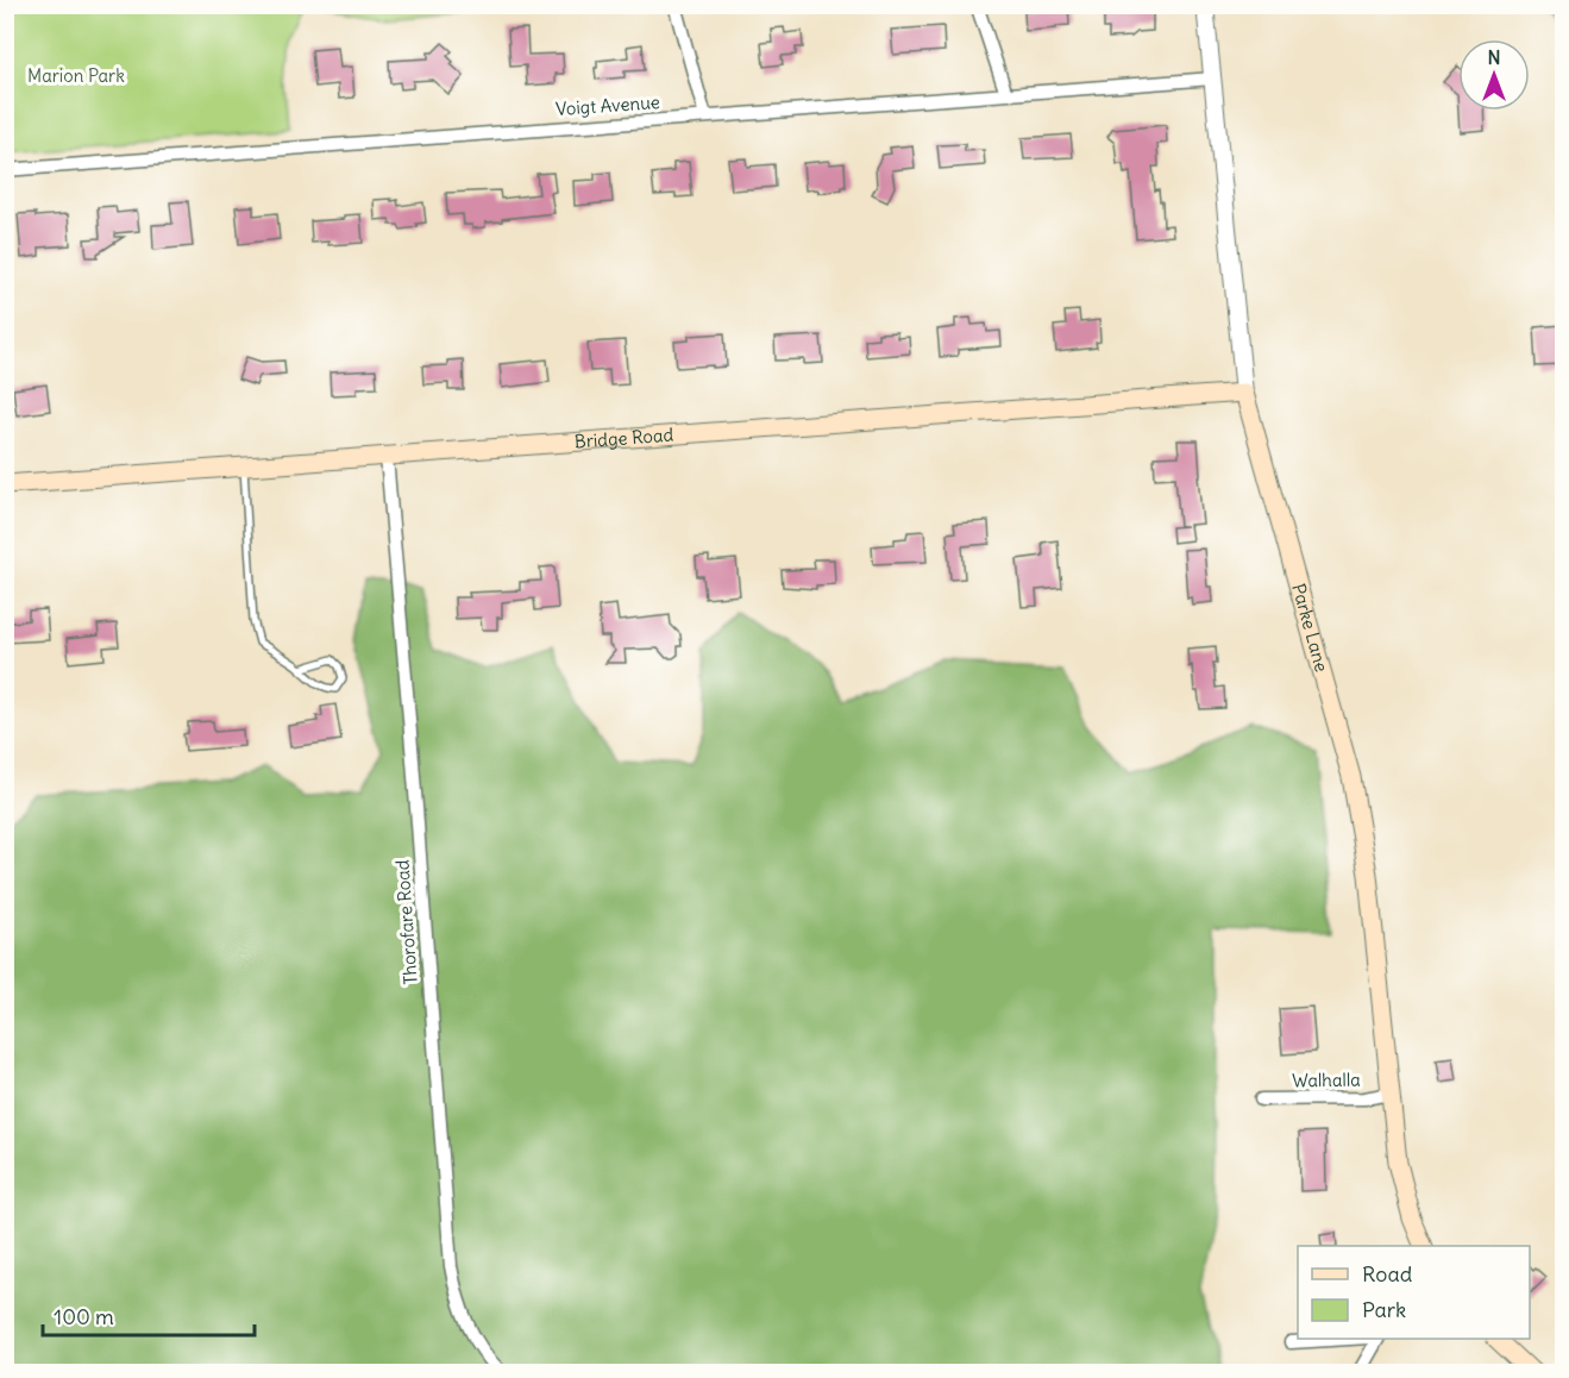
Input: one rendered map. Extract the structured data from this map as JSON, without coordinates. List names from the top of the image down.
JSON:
{
  "streets": {
    "main road": ["Bridge Road", "Parke Lane"],
    "street": ["Voigt Avenue", "Thorofare Road", "Walhalla"]
  },
  "crossings": [
    ["Voigt Avenue", "Parke Lane"],
    ["Bridge Road", "Parke Lane"],
    ["Bridge Road", "Thorofare Road"],
    ["Parke Lane", "Walhalla"]
  ],
  "parks": ["Marion Park"],
  "legend": ["Road", "Park"],
  "scale_bar": "100 m",
  "north": "top"
}
